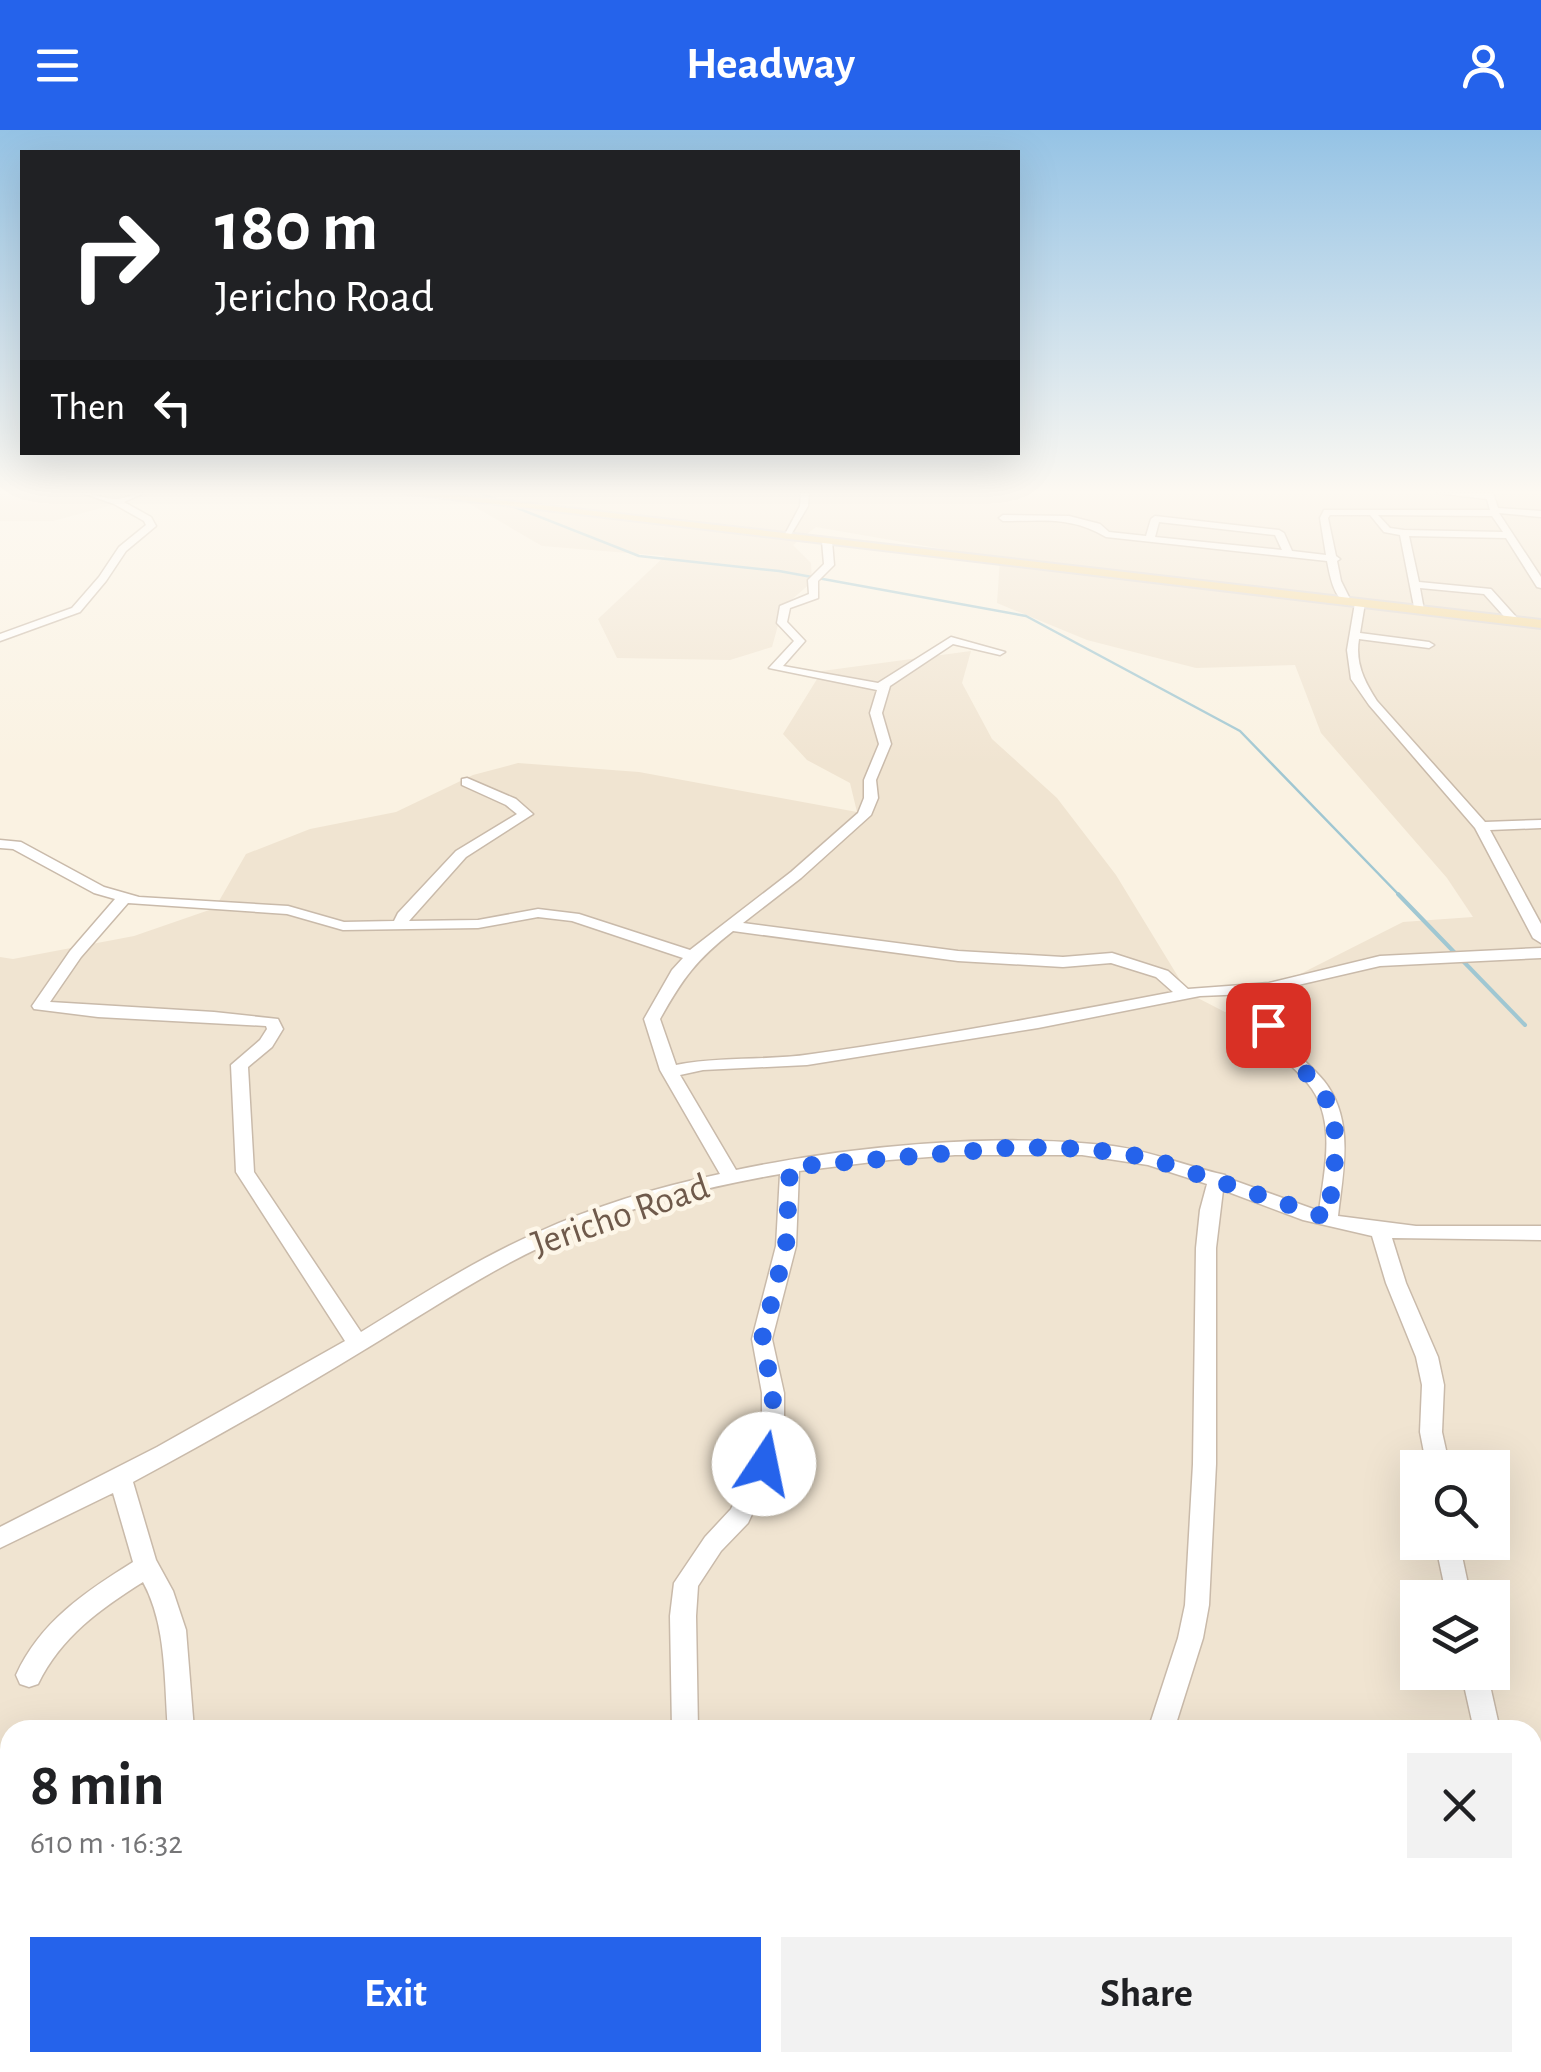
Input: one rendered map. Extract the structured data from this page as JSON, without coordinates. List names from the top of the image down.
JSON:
{
  "streets": {
    "street": ["Jericho Road"]
  },
  "page": {
    "header": "Headway",
    "turn": ["180 m", "Jericho Road"],
    "then": "Then",
    "heading": ["8 min", "610 m · 16:32"],
    "buttons": ["Exit", "Share"]
  }
}
